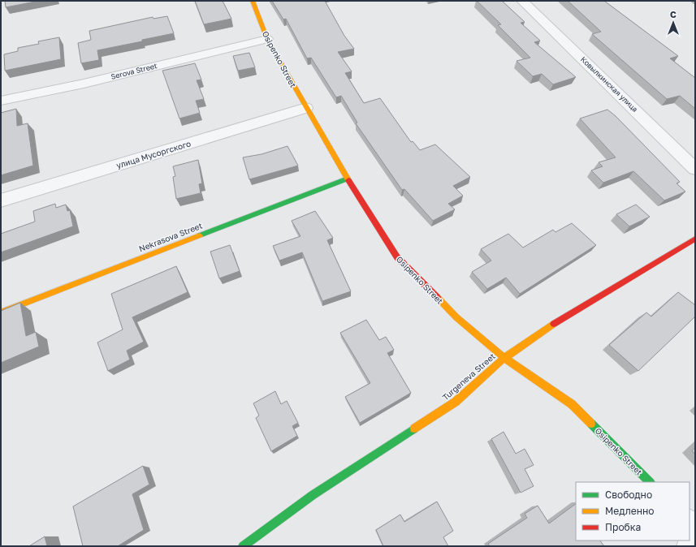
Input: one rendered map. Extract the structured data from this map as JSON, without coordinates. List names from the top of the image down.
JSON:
{
  "streets": {
    "street": [
      "Osipenko Street",
      "Serova Street",
      "Ковылкинская улица",
      "улица Мусоргского",
      "Nekrasova Street",
      "Turgeneva Street"
    ]
  },
  "crossings": [
    ["Osipenko Street", "Serova Street"],
    ["Osipenko Street", "улица Мусоргского"],
    ["Osipenko Street", "Nekrasova Street"],
    ["Osipenko Street", "Turgeneva Street"]
  ],
  "legend": ["Свободно", "Медленно", "Пробка"],
  "north": "top"
}
